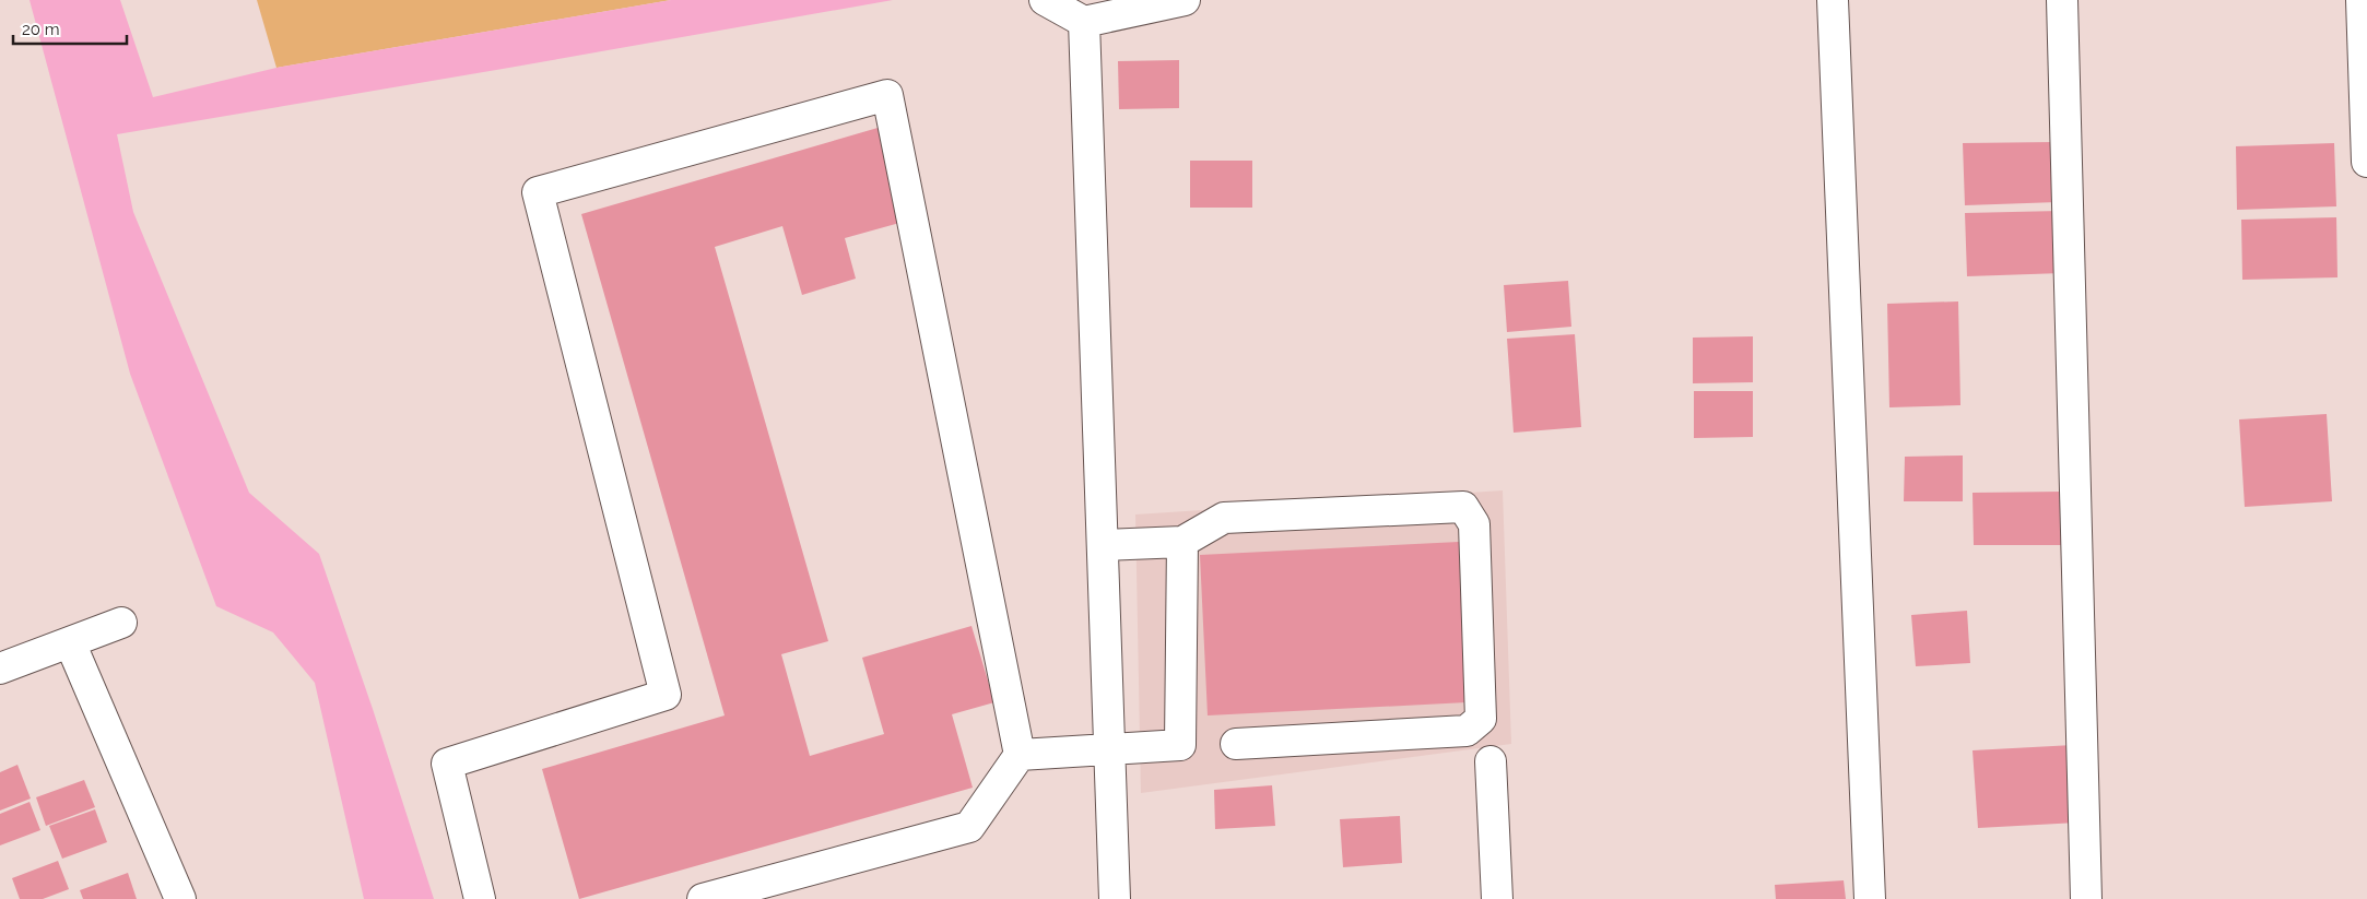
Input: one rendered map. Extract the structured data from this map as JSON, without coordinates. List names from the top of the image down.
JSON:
{
  "scale_bar": "20 m"
}
